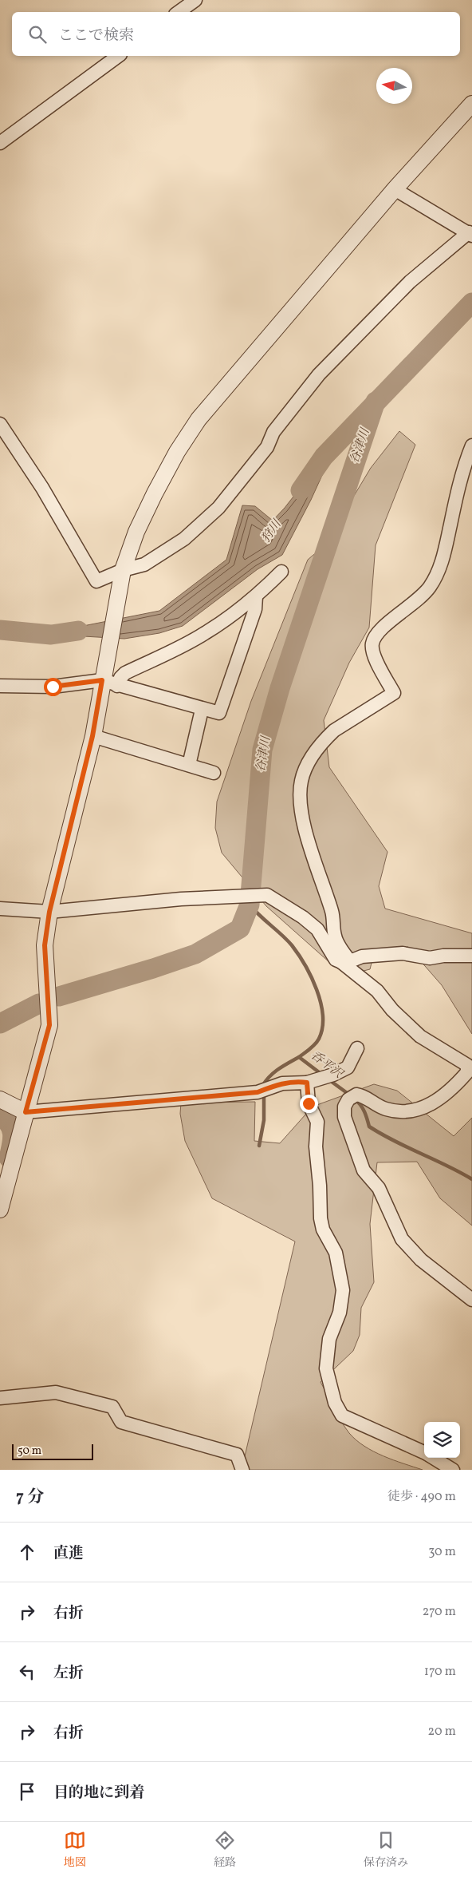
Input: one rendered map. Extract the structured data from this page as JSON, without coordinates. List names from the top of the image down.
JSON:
{
  "water": ["谷津川", "狩川", "呑平沢"],
  "scale_bar": "50 m",
  "north": "left",
  "page": {
    "search": "ここで検索",
    "scale": "50 m",
    "heading": ["7 分", "徒歩 · 490 m"],
    "list": [
      ["直進", "30 m"],
      ["右折", "270 m"],
      ["左折", "170 m"],
      ["右折", "20 m"],
      "目的地に到着"
    ],
    "nav": ["地図", "経路", "保存済み"]
  }
}
